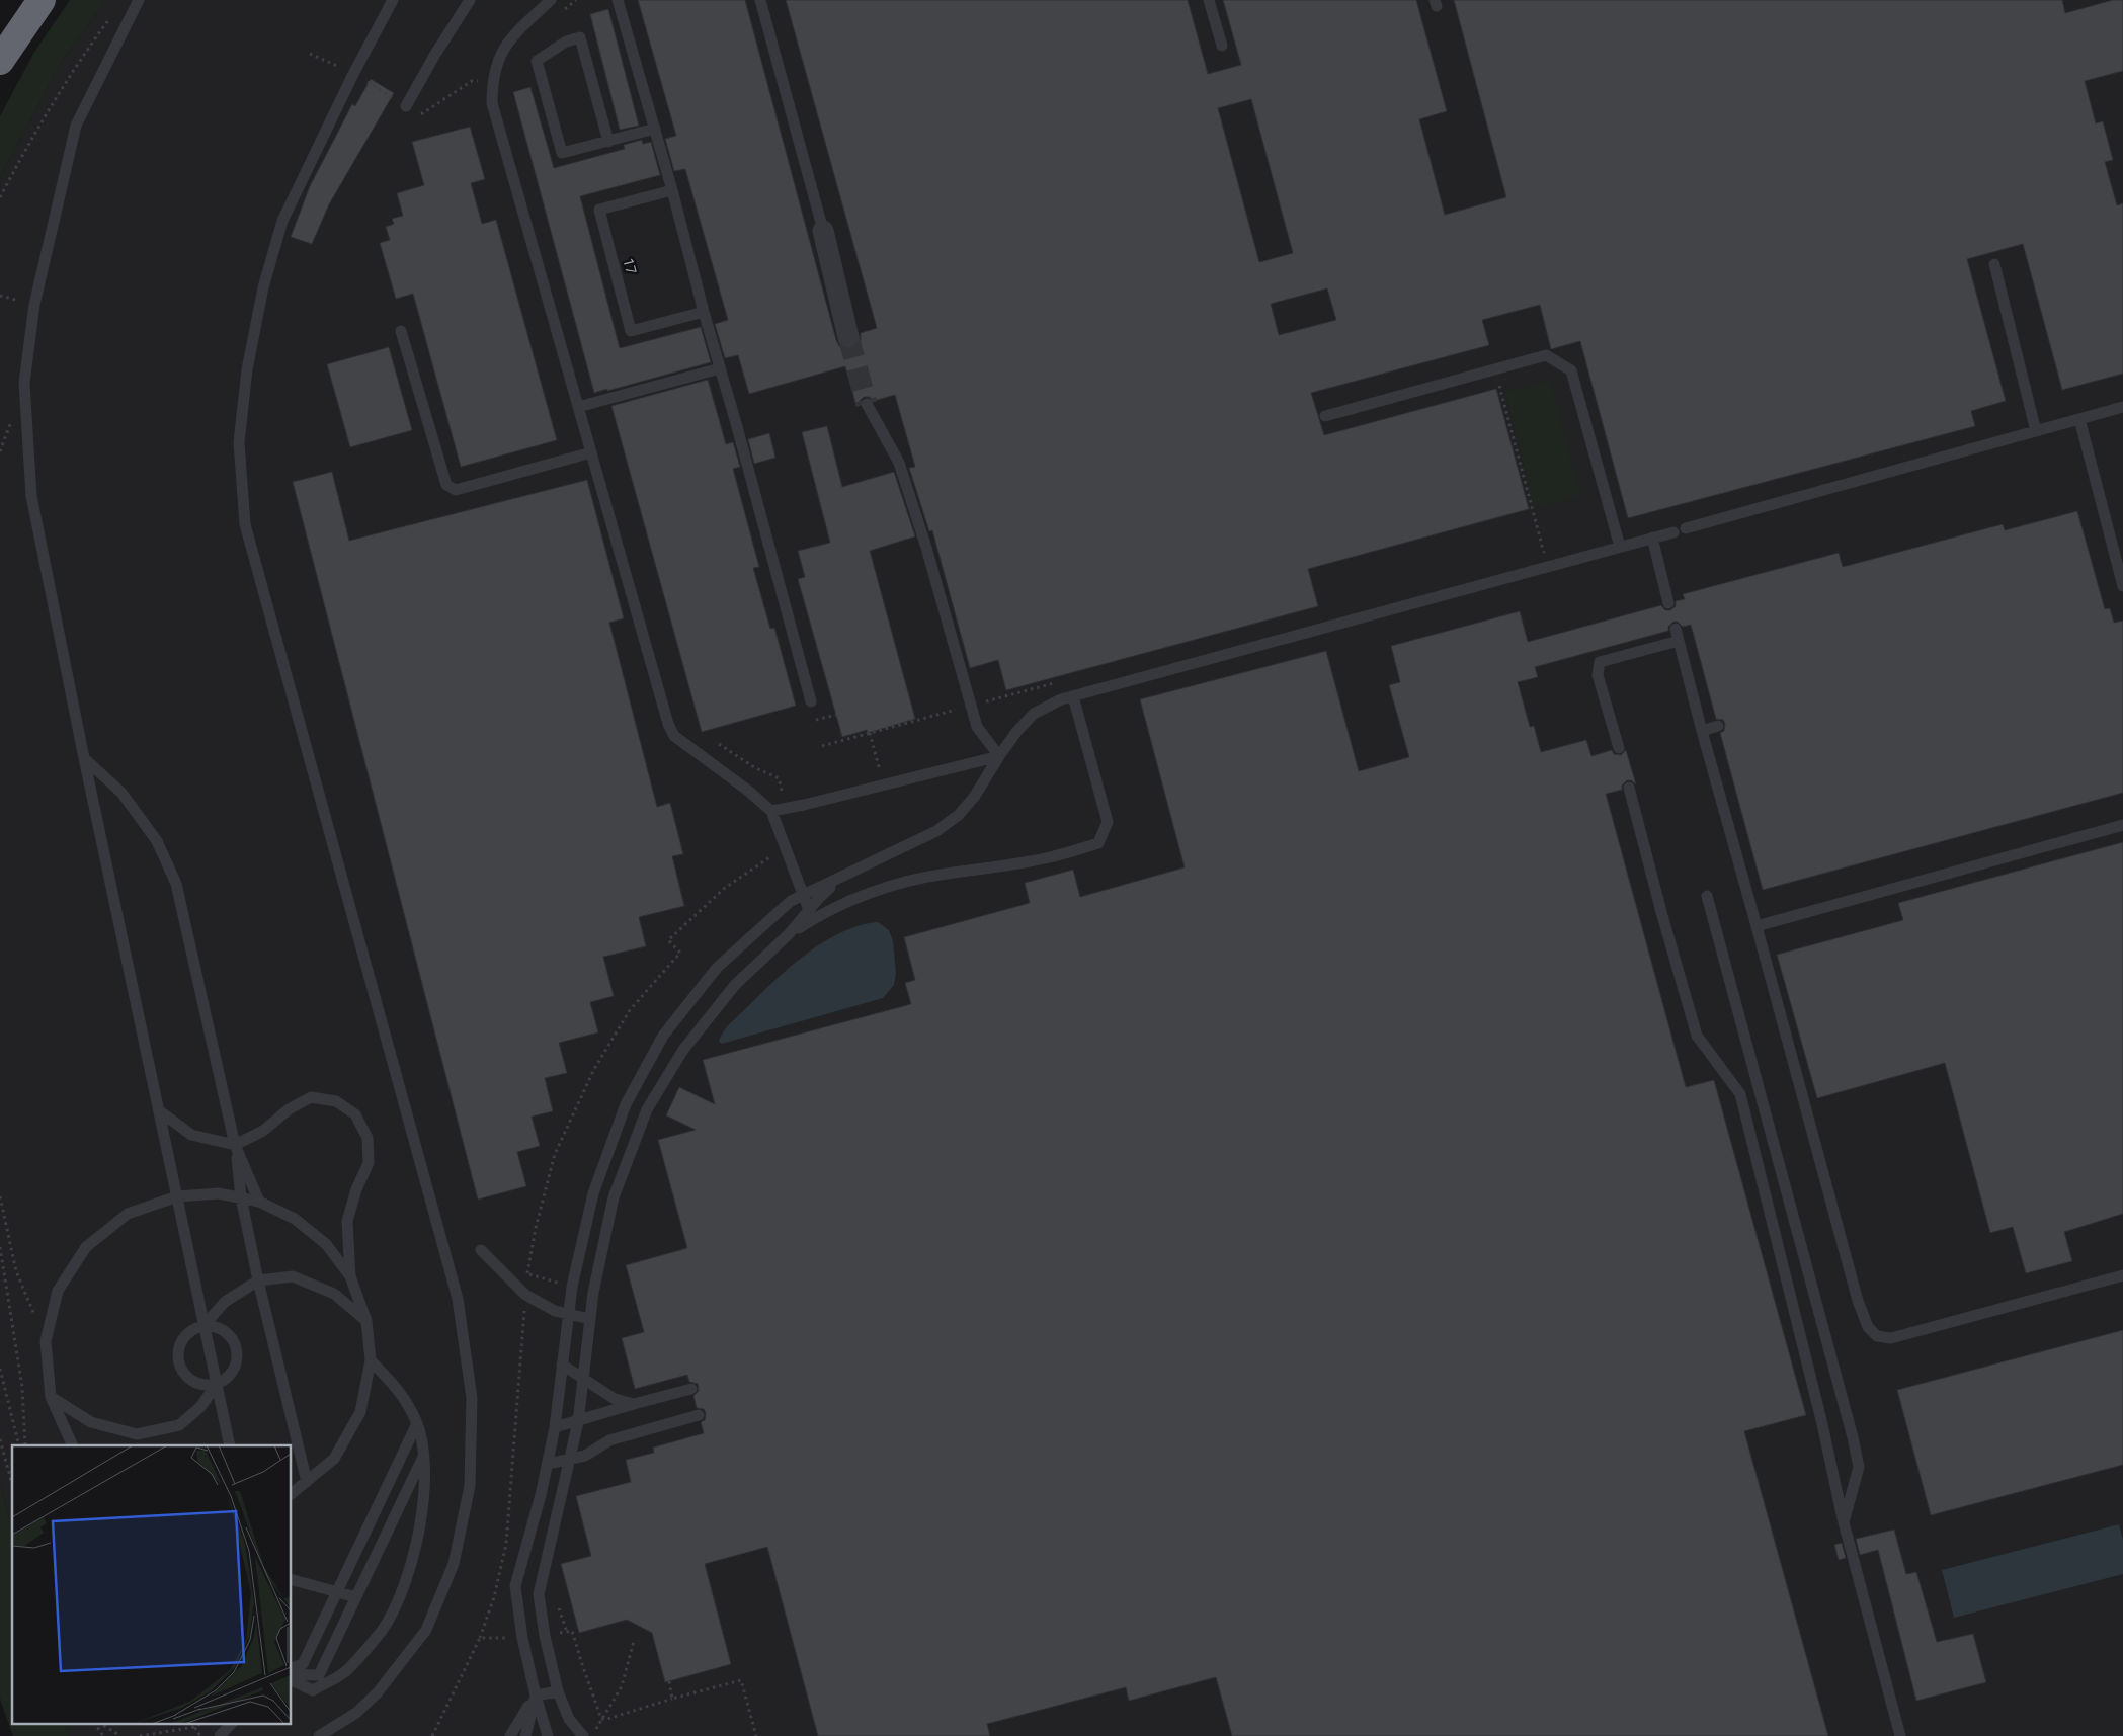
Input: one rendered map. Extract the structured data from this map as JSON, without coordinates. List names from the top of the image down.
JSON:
{
  "streets": {
    "lane": ["17"]
  }
}
